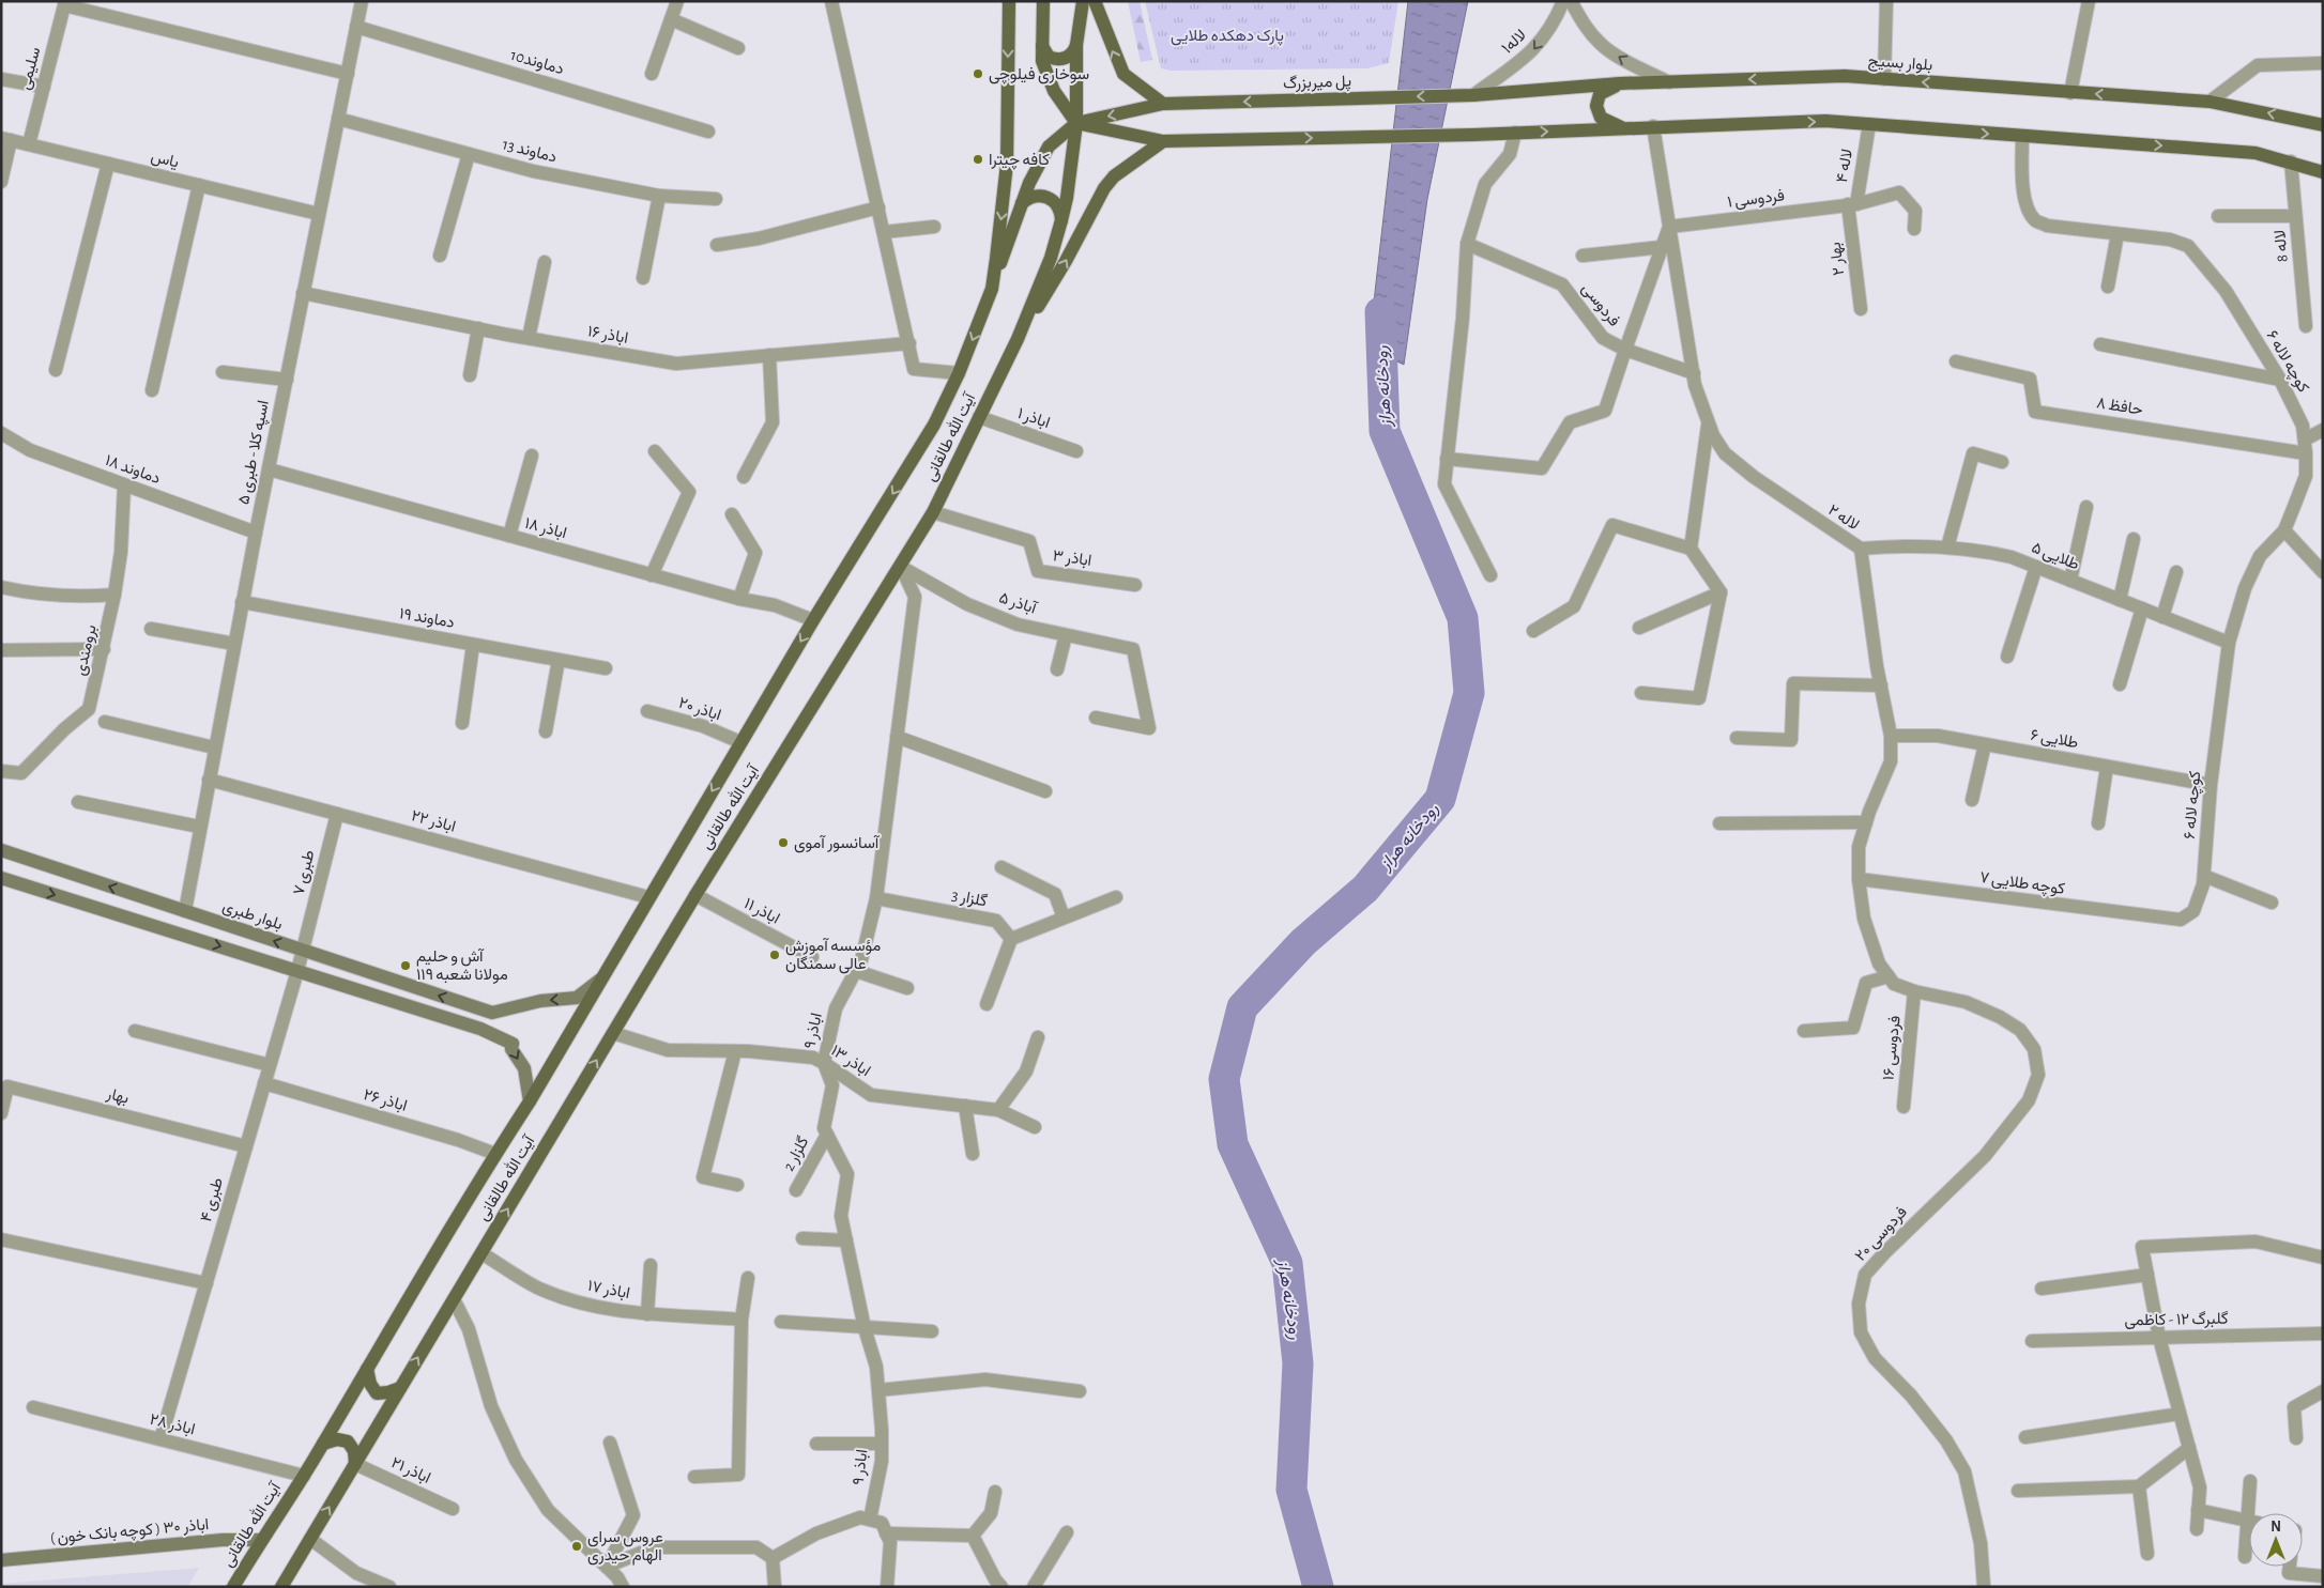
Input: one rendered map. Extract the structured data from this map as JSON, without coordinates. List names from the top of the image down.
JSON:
{
  "streets": {
    "main road": [
      "بلوار بسیج",
      "پل میربزرگ",
      "آیت الله طالقانی",
      "بلوار طبری",
      "اباذر ۳۰ ( کوچه بانک خون )"
    ],
    "street": [
      "لاله۱",
      "دماوند10",
      "سلیمی",
      "دماوند 13",
      "یاس",
      "لاله ۴",
      "فردوسی ۱",
      "لاله 8",
      "بهار ۲",
      "فردوسی",
      "اباذر ۱۶",
      "کوچه لاله ۶",
      "حافظ ۸",
      "اباذر ۱",
      "اسپه کلا - طبری ۵",
      "دماوند ۱۸",
      "لاله ۲",
      "اباذر ۱۸",
      "طلایی ۵",
      "اباذر ۳",
      "آباذر ۵",
      "دماوند ۱۹",
      "برومندی",
      "اباذر ۲۰",
      "طلایی ۶",
      "اباذر ۲۲",
      "طبری ۷",
      "کوچه طلایی ۷",
      "گلزار 3",
      "اباذر ۱۱",
      "اباذر ۹",
      "فردوسی ۱۶",
      "اباذر ۱۳",
      "بهار",
      "اباذر ۲۶",
      "گلزار 2",
      "طبری ۴",
      "فردوسی ۲۰",
      "اباذر ۱۷",
      "گلبرگ ۱۲ - کاظمی",
      "اباذر ۲۸",
      "اباذر ۲۱"
    ]
  },
  "crossings": [
    ["لاله۱", "بلوار بسیج"],
    ["لاله۱", "پل میربزرگ"],
    ["دماوند10", "اسپه کلا - طبری ۵"],
    ["بلوار بسیج", "پل میربزرگ"],
    ["سلیمی", "یاس"],
    ["پل میربزرگ", "آیت الله طالقانی"],
    ["دماوند 13", "اسپه کلا - طبری ۵"],
    ["یاس", "اسپه کلا - طبری ۵"],
    ["لاله ۴", "فردوسی ۱"],
    ["لاله ۴", "بهار ۲"],
    ["فردوسی ۱", "بهار ۲"],
    ["فردوسی ۱", "لاله ۲"],
    ["فردوسی", "لاله ۲"],
    ["اباذر ۱۶", "اسپه کلا - طبری ۵"],
    ["کوچه لاله ۶", "حافظ ۸"],
    ["کوچه لاله ۶", "طلایی ۵"],
    ["کوچه لاله ۶", "طلایی ۶"],
    ["کوچه لاله ۶", "کوچه طلایی ۷"],
    ["اباذر ۱", "آیت الله طالقانی"],
    ["آیت الله طالقانی", "اباذر ۱۸"],
    ["آیت الله طالقانی", "اباذر ۳"],
    ["آیت الله طالقانی", "آباذر ۵"],
    ["آیت الله طالقانی", "اباذر ۲۰"],
    ["آیت الله طالقانی", "اباذر ۲۲"],
    ["آیت الله طالقانی", "اباذر ۱۱"],
    ["آیت الله طالقانی", "بلوار طبری"],
    ["آیت الله طالقانی", "اباذر ۹"],
    ["آیت الله طالقانی", "اباذر ۱۳"],
    ["آیت الله طالقانی", "اباذر ۲۶"],
    ["آیت الله طالقانی", "اباذر ۱۷"],
    ["آیت الله طالقانی", "اباذر ۲۸"],
    ["آیت الله طالقانی", "اباذر ۲۱"],
    ["آیت الله طالقانی", "اباذر ۳۰ ( کوچه بانک خون )"],
    ["اسپه کلا - طبری ۵", "دماوند ۱۸"],
    ["اسپه کلا - طبری ۵", "اباذر ۱۸"],
    ["اسپه کلا - طبری ۵", "دماوند ۱۹"],
    ["اسپه کلا - طبری ۵", "اباذر ۲۲"],
    ["اسپه کلا - طبری ۵", "بلوار طبری"],
    ["دماوند ۱۸", "برومندی"],
    ["لاله ۲", "طلایی ۵"],
    ["لاله ۲", "طلایی ۶"],
    ["لاله ۲", "کوچه طلایی ۷"],
    ["لاله ۲", "فردوسی ۱۶"],
    ["لاله ۲", "فردوسی ۲۰"],
    ["آباذر ۵", "اباذر ۹"],
    ["اباذر ۲۲", "طبری ۷"],
    ["طبری ۷", "بلوار طبری"],
    ["طبری ۷", "طبری ۴"],
    ["گلزار 3", "اباذر ۹"],
    ["اباذر ۹", "اباذر ۱۳"],
    ["اباذر ۹", "گلزار 2"],
    ["فردوسی ۱۶", "فردوسی ۲۰"],
    ["بهار", "طبری ۴"],
    ["اباذر ۲۶", "طبری ۴"],
    ["طبری ۴", "اباذر ۲۸"]
  ],
  "one_way": ["لاله۱"],
  "water": ["رودخانه هراز"],
  "parks": ["پارک دهکده طلایی"],
  "places": [
    "سوخاری فیلوچی",
    "کافه چیترا",
    "آسانسور آموی",
    "مؤسسه آموزش عالی سمنگان",
    "آش و حلیم مولانا شعبه ۱۱۹",
    "عروس سرای الهام حیدری"
  ],
  "north": "top"
}
